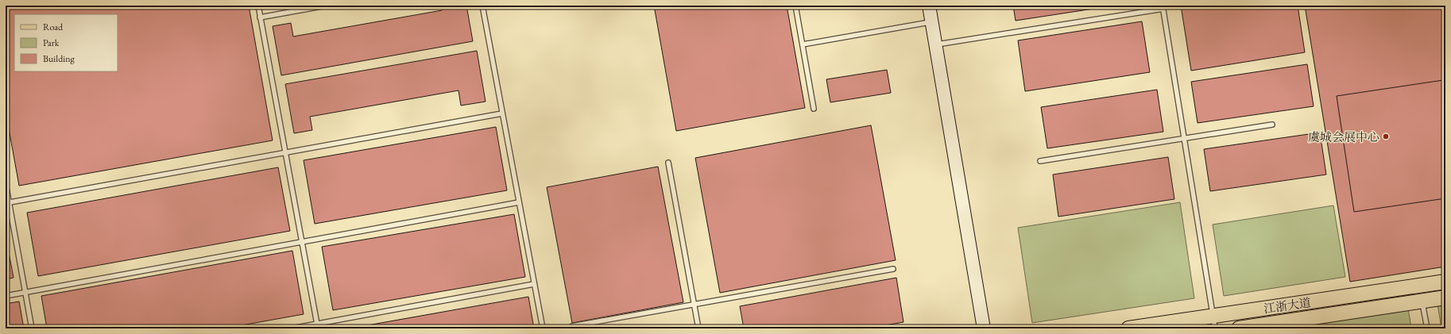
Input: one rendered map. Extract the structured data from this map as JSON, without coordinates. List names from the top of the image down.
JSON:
{
  "streets": {
    "main road": ["江浙大道"]
  },
  "places": ["虞城会展中心"],
  "legend": ["Road", "Park", "Building"]
}
